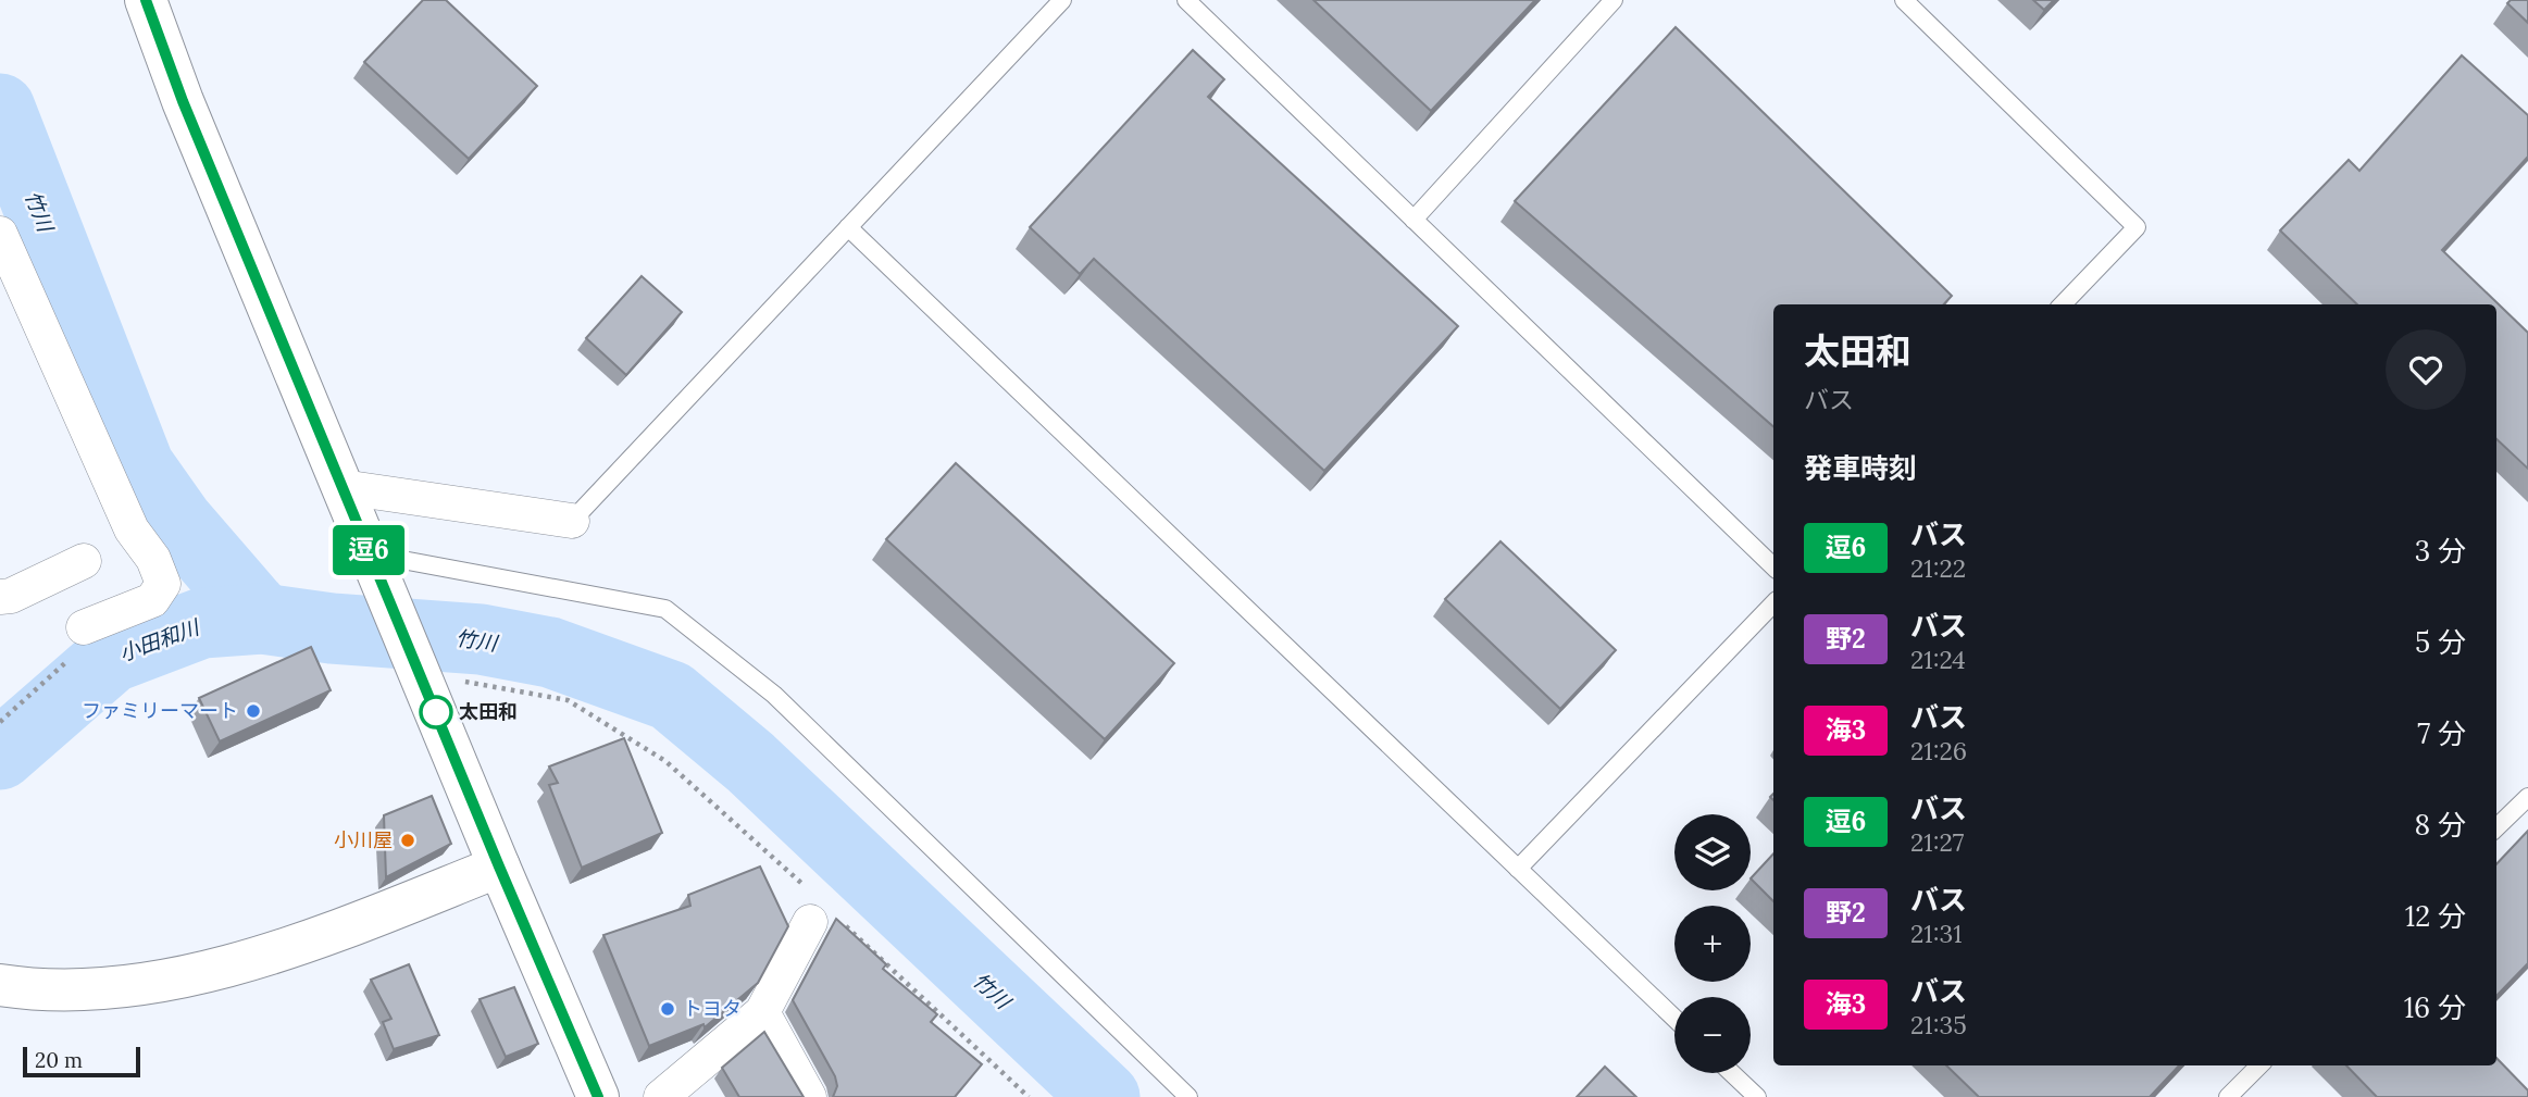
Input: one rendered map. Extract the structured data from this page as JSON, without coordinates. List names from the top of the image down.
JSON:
{
  "water": ["竹川", "小田和川"],
  "places": [
    "ファミリーマート",
    "太田和",
    "小川屋",
    "トヨタ"
  ],
  "lines": ["bus line 逗6"],
  "scale_bar": "20 m",
  "page": {
    "on_map": "逗6",
    "heading": [
      ["太田和", "バス"],
      "発車時刻"
    ],
    "list": [
      {
        "mark": "逗6",
        "name": "バス",
        "note": "21:22",
        "value": "3 分"
      },
      {
        "mark": "野2",
        "name": "バス",
        "note": "21:24",
        "value": "5 分"
      },
      {
        "mark": "海3",
        "name": "バス",
        "note": "21:26",
        "value": "7 分"
      },
      {
        "mark": "逗6",
        "name": "バス",
        "note": "21:27",
        "value": "8 分"
      },
      {
        "mark": "野2",
        "name": "バス",
        "note": "21:31",
        "value": "12 分"
      },
      {
        "mark": "海3",
        "name": "バス",
        "note": "21:35",
        "value": "16 分"
      }
    ],
    "map_buttons": ["+", "−"],
    "scale": "20 m"
  }
}
